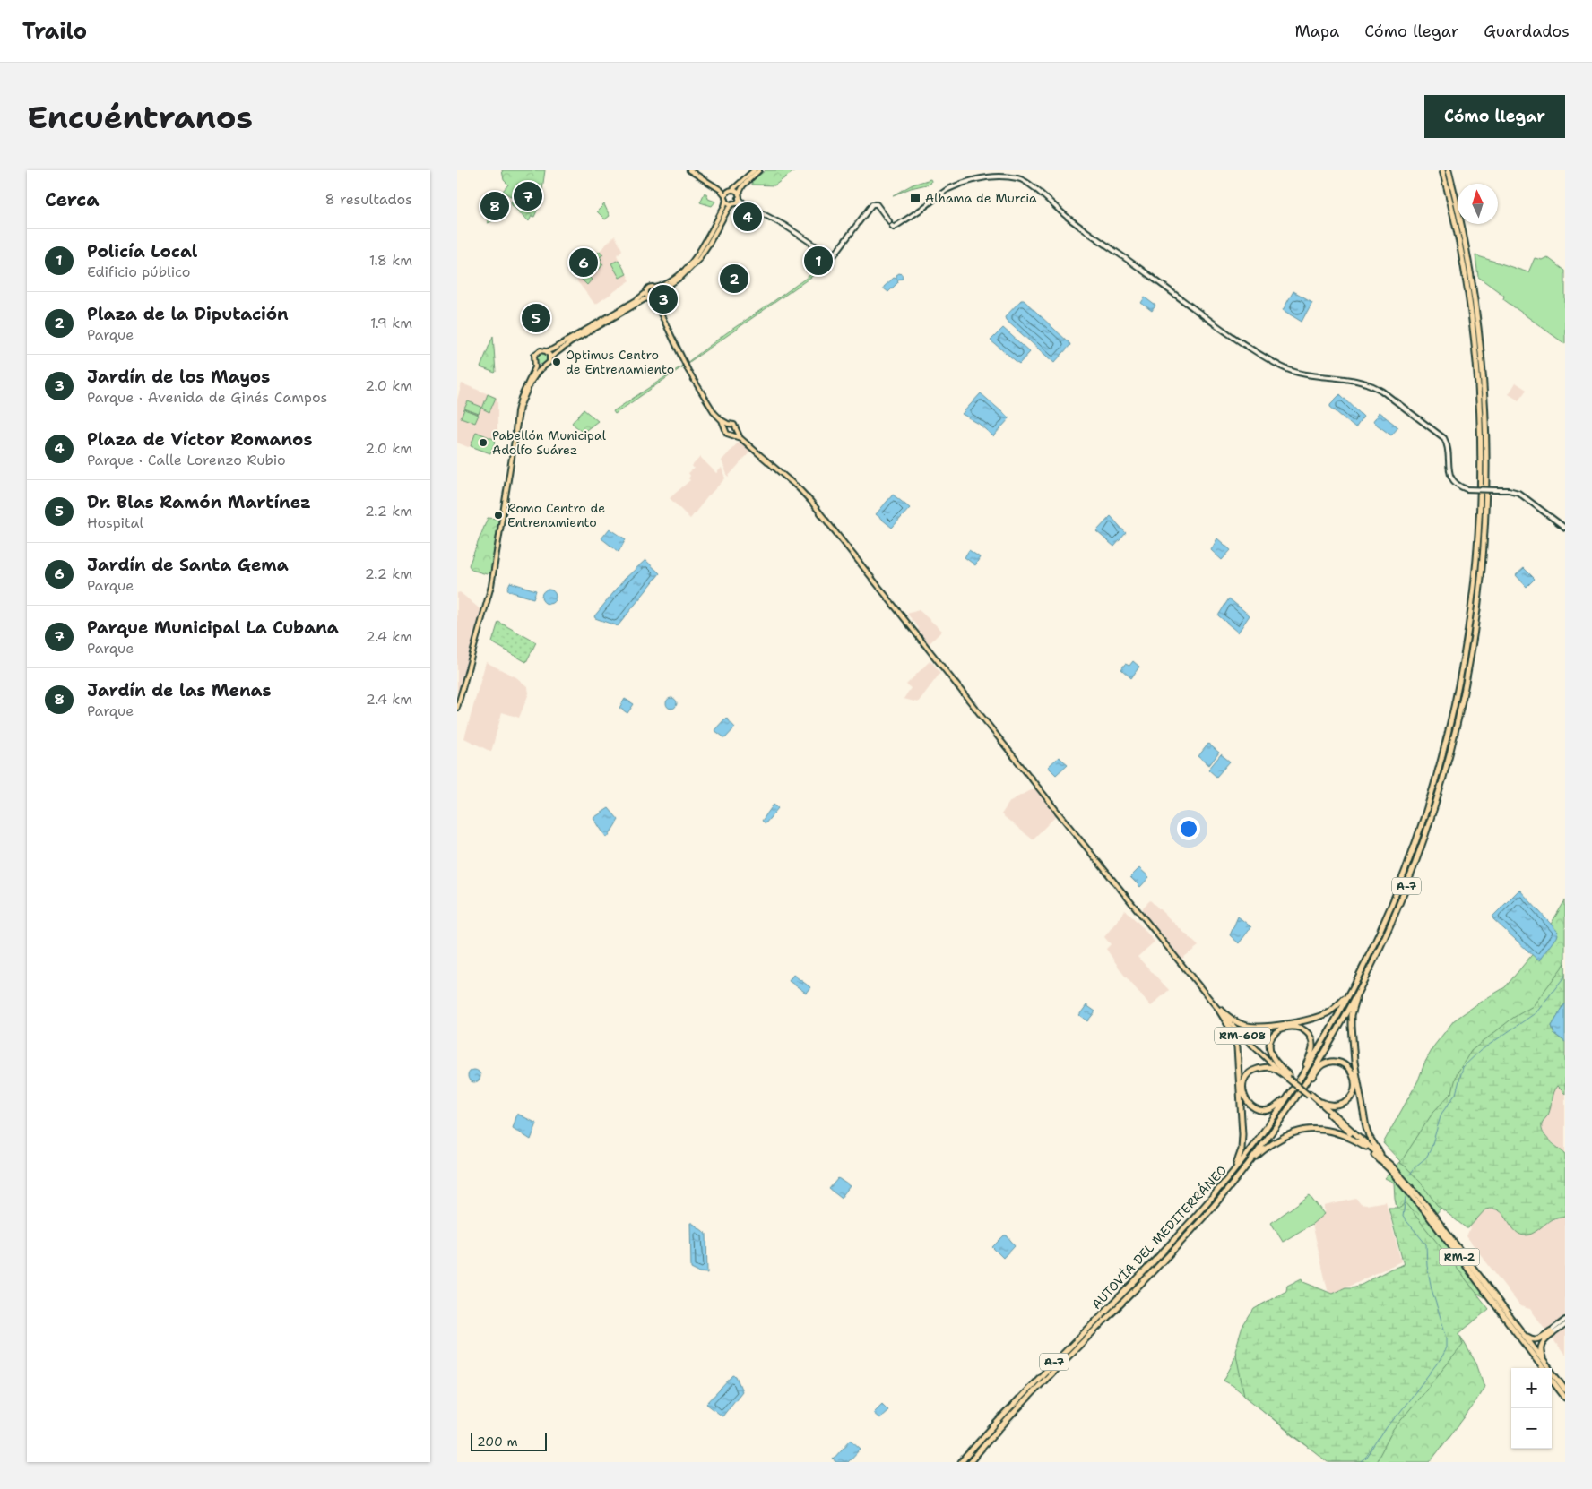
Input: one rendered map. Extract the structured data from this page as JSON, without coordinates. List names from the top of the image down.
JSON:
{
  "streets": {
    "highway": ["A-7", "AUTOVÍA DEL MEDITERRÁNEO", "RM-2"]
  },
  "places": {
    "transit": ["Alhama de Murcia"],
    "other": ["Optimus Centro de Entrenamiento", "Pabellón Municipal Adolfo Suárez", "Romo Centro de Entrenamiento"]
  },
  "scale_bar": "200 m",
  "north": "top",
  "page": {
    "header": "Trailo",
    "nav": ["Mapa", "Cómo llegar", "Guardados"],
    "buttons": "Cómo llegar",
    "title": "Encuéntranos",
    "heading": ["Cerca", "8 resultados"],
    "pins": [
      "7",
      "8",
      "4",
      "1",
      "6",
      "2",
      "3",
      "5"
    ],
    "list": [
      {
        "mark": "1",
        "name": "Policía Local",
        "note": "Edificio público",
        "value": "1.8 km"
      },
      {
        "mark": "2",
        "name": "Plaza de la Diputación",
        "note": "Parque",
        "value": "1.9 km"
      },
      {
        "mark": "3",
        "name": "Jardín de los Mayos",
        "note": "Parque · Avenida de Ginés Campos",
        "value": "2.0 km"
      },
      {
        "mark": "4",
        "name": "Plaza de Víctor Romanos",
        "note": "Parque · Calle Lorenzo Rubio",
        "value": "2.0 km"
      },
      {
        "mark": "5",
        "name": "Dr. Blas Ramón Martínez",
        "note": "Hospital",
        "value": "2.2 km"
      },
      {
        "mark": "6",
        "name": "Jardín de Santa Gema",
        "note": "Parque",
        "value": "2.2 km"
      },
      {
        "mark": "7",
        "name": "Parque Municipal La Cubana",
        "note": "Parque",
        "value": "2.4 km"
      },
      {
        "mark": "8",
        "name": "Jardín de las Menas",
        "note": "Parque",
        "value": "2.4 km"
      }
    ],
    "map_buttons": ["+", "−"],
    "scale": "200 m"
  }
}
